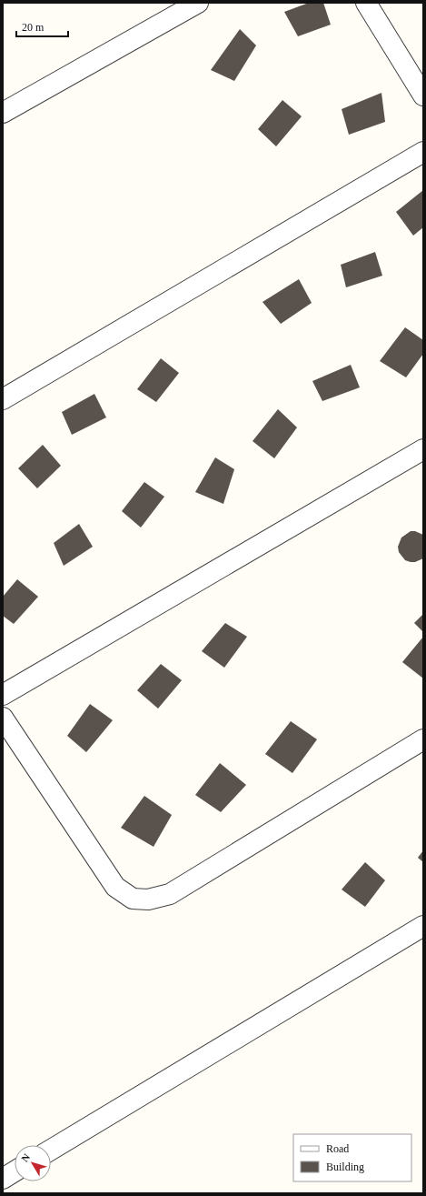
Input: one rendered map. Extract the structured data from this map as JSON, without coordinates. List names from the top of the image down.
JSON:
{
  "legend": ["Road", "Building"],
  "scale_bar": "20 m",
  "north": "top left"
}
